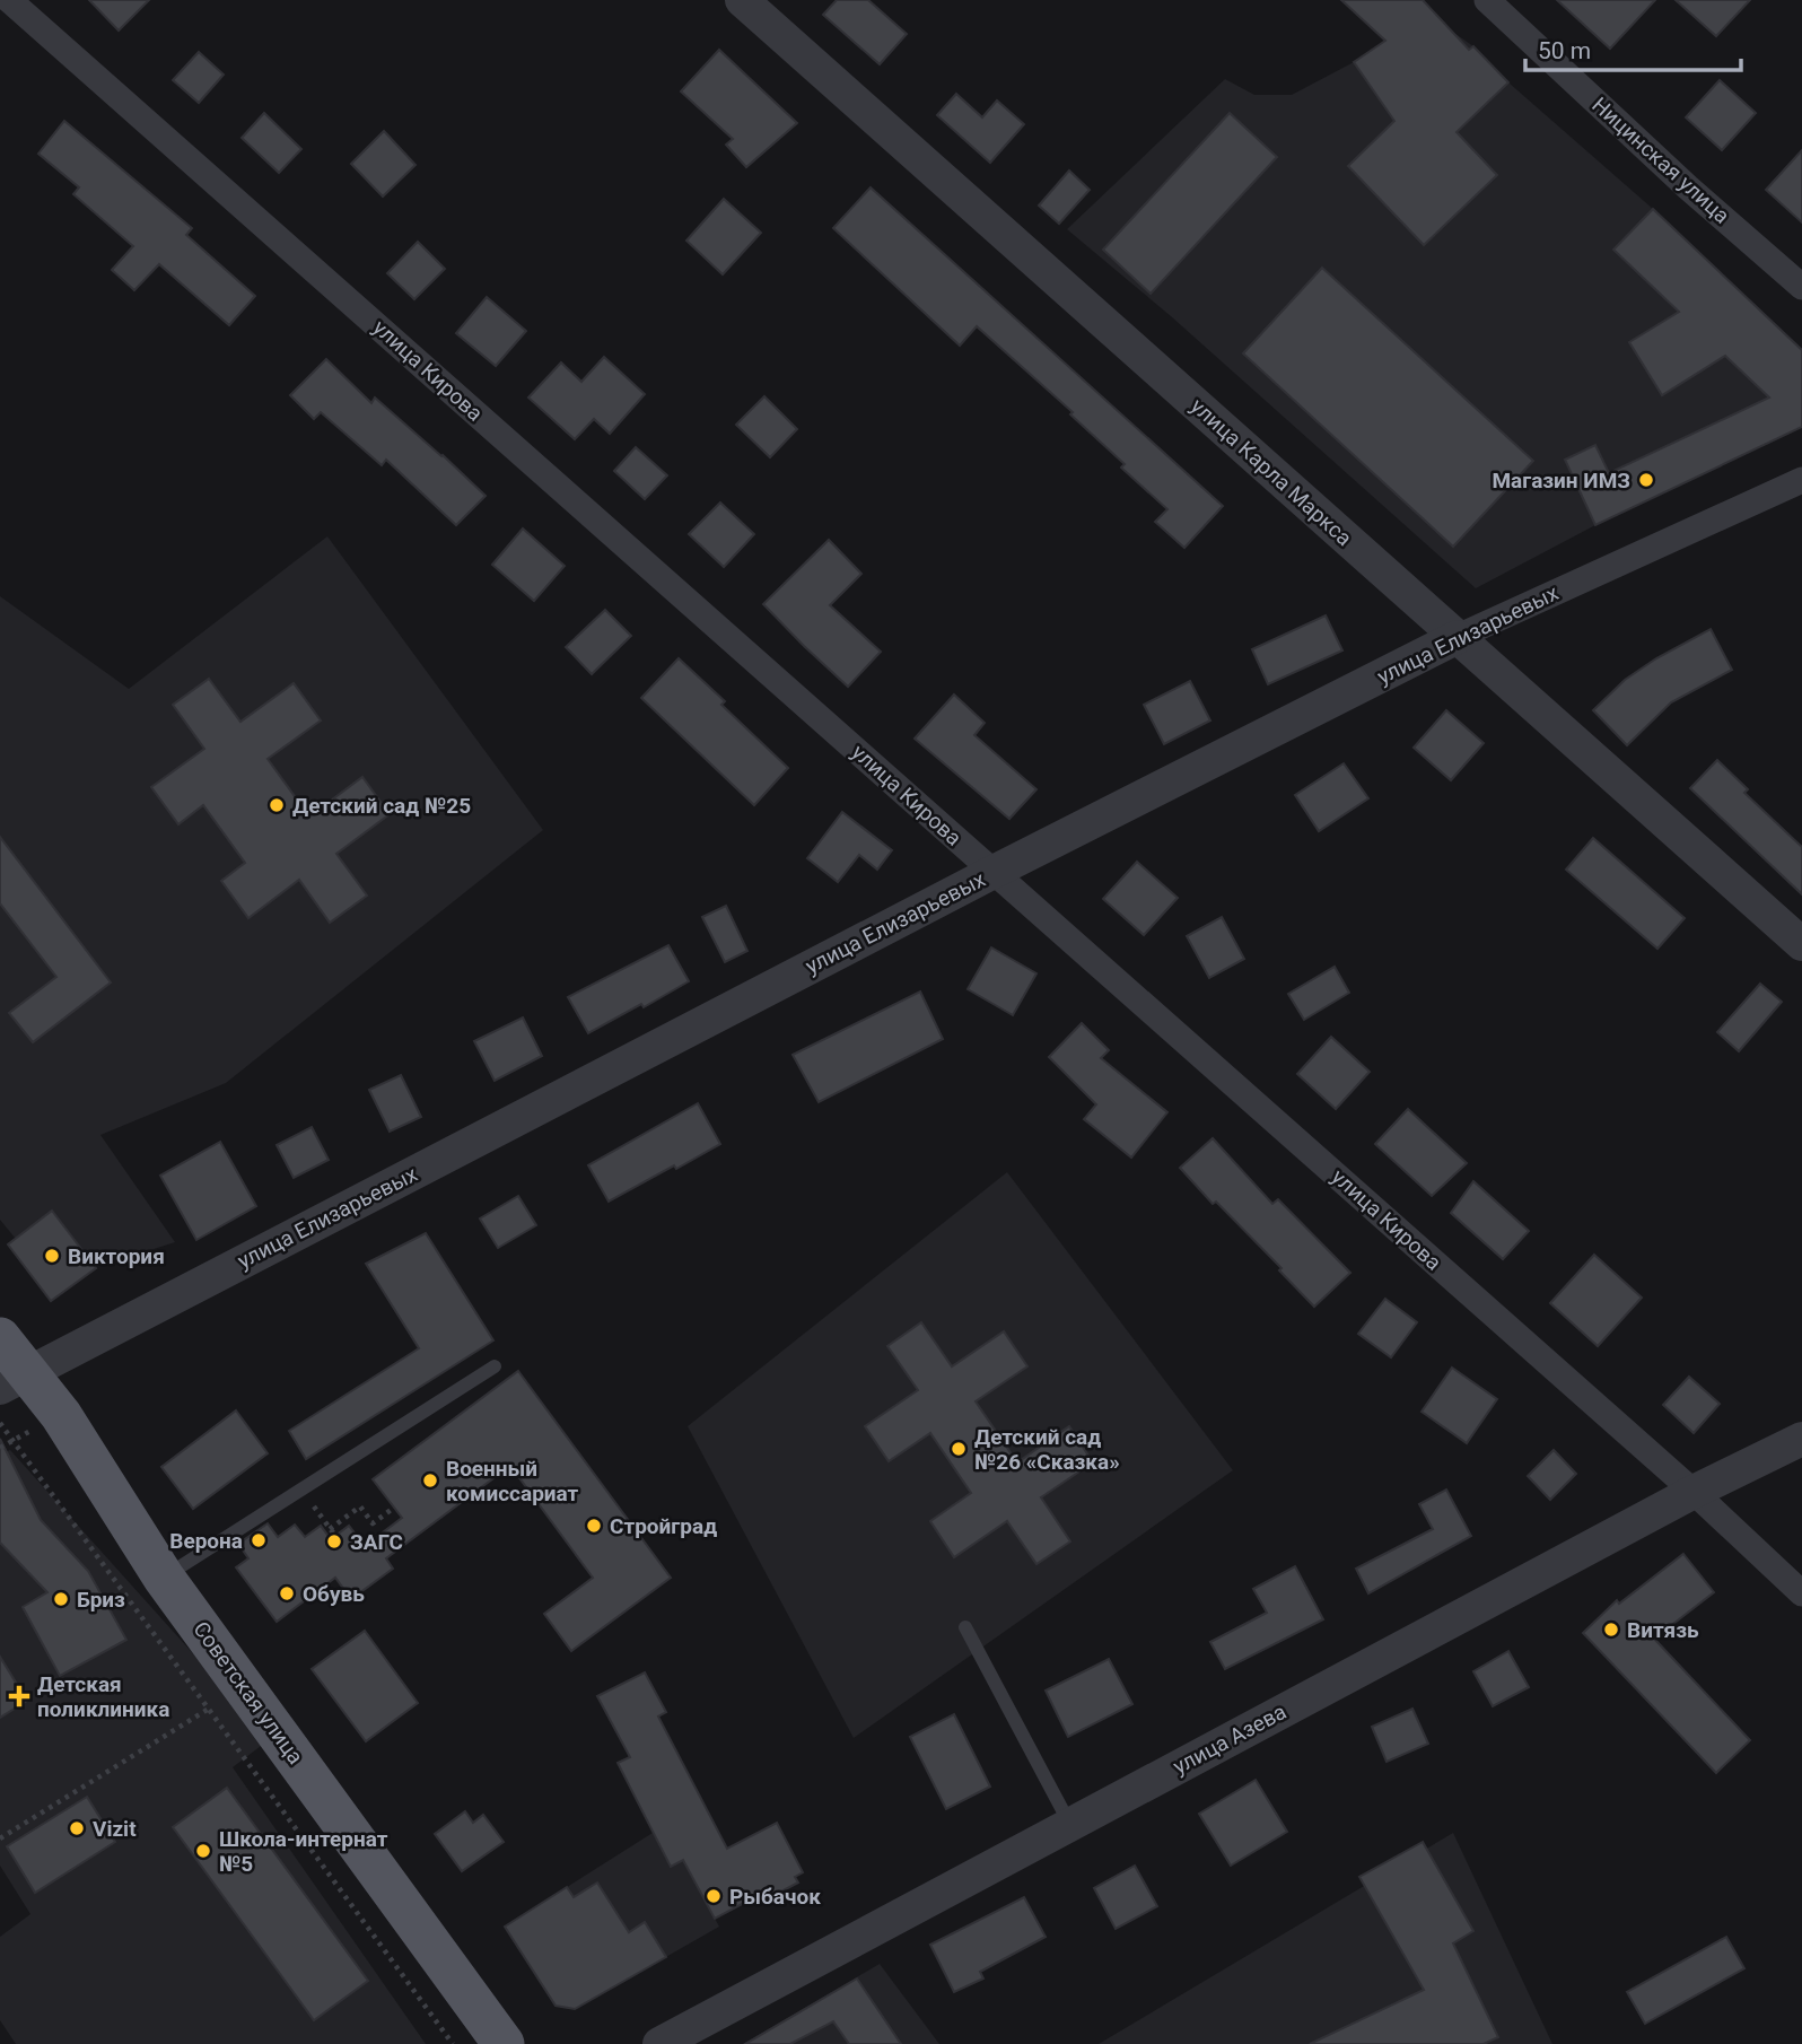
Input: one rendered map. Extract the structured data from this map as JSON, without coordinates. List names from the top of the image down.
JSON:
{
  "streets": {
    "main road": ["Советская улица"],
    "street": [
      "Ницинская улица",
      "улица Кирова",
      "улица Карла Маркса",
      "улица Елизарьевых",
      "улица Азева"
    ]
  },
  "crossings": [
    ["улица Кирова", "улица Елизарьевых"],
    ["улица Кирова", "улица Азева"],
    ["улица Карла Маркса", "улица Елизарьевых"],
    ["улица Елизарьевых", "Советская улица"]
  ],
  "places": {
    "other": [
      "Магазин ИМЗ",
      "Детский сад №25",
      "Виктория",
      "Детский сад №26 «Сказка»",
      "Военный комиссариат",
      "Стройград",
      "Верона",
      "ЗАГС",
      "Обувь",
      "Бриз",
      "Витязь",
      "Vizit",
      "Школа-интернат №5",
      "Рыбачок"
    ],
    "health": ["Детская поликлиника"]
  },
  "scale_bar": "50 m"
}
